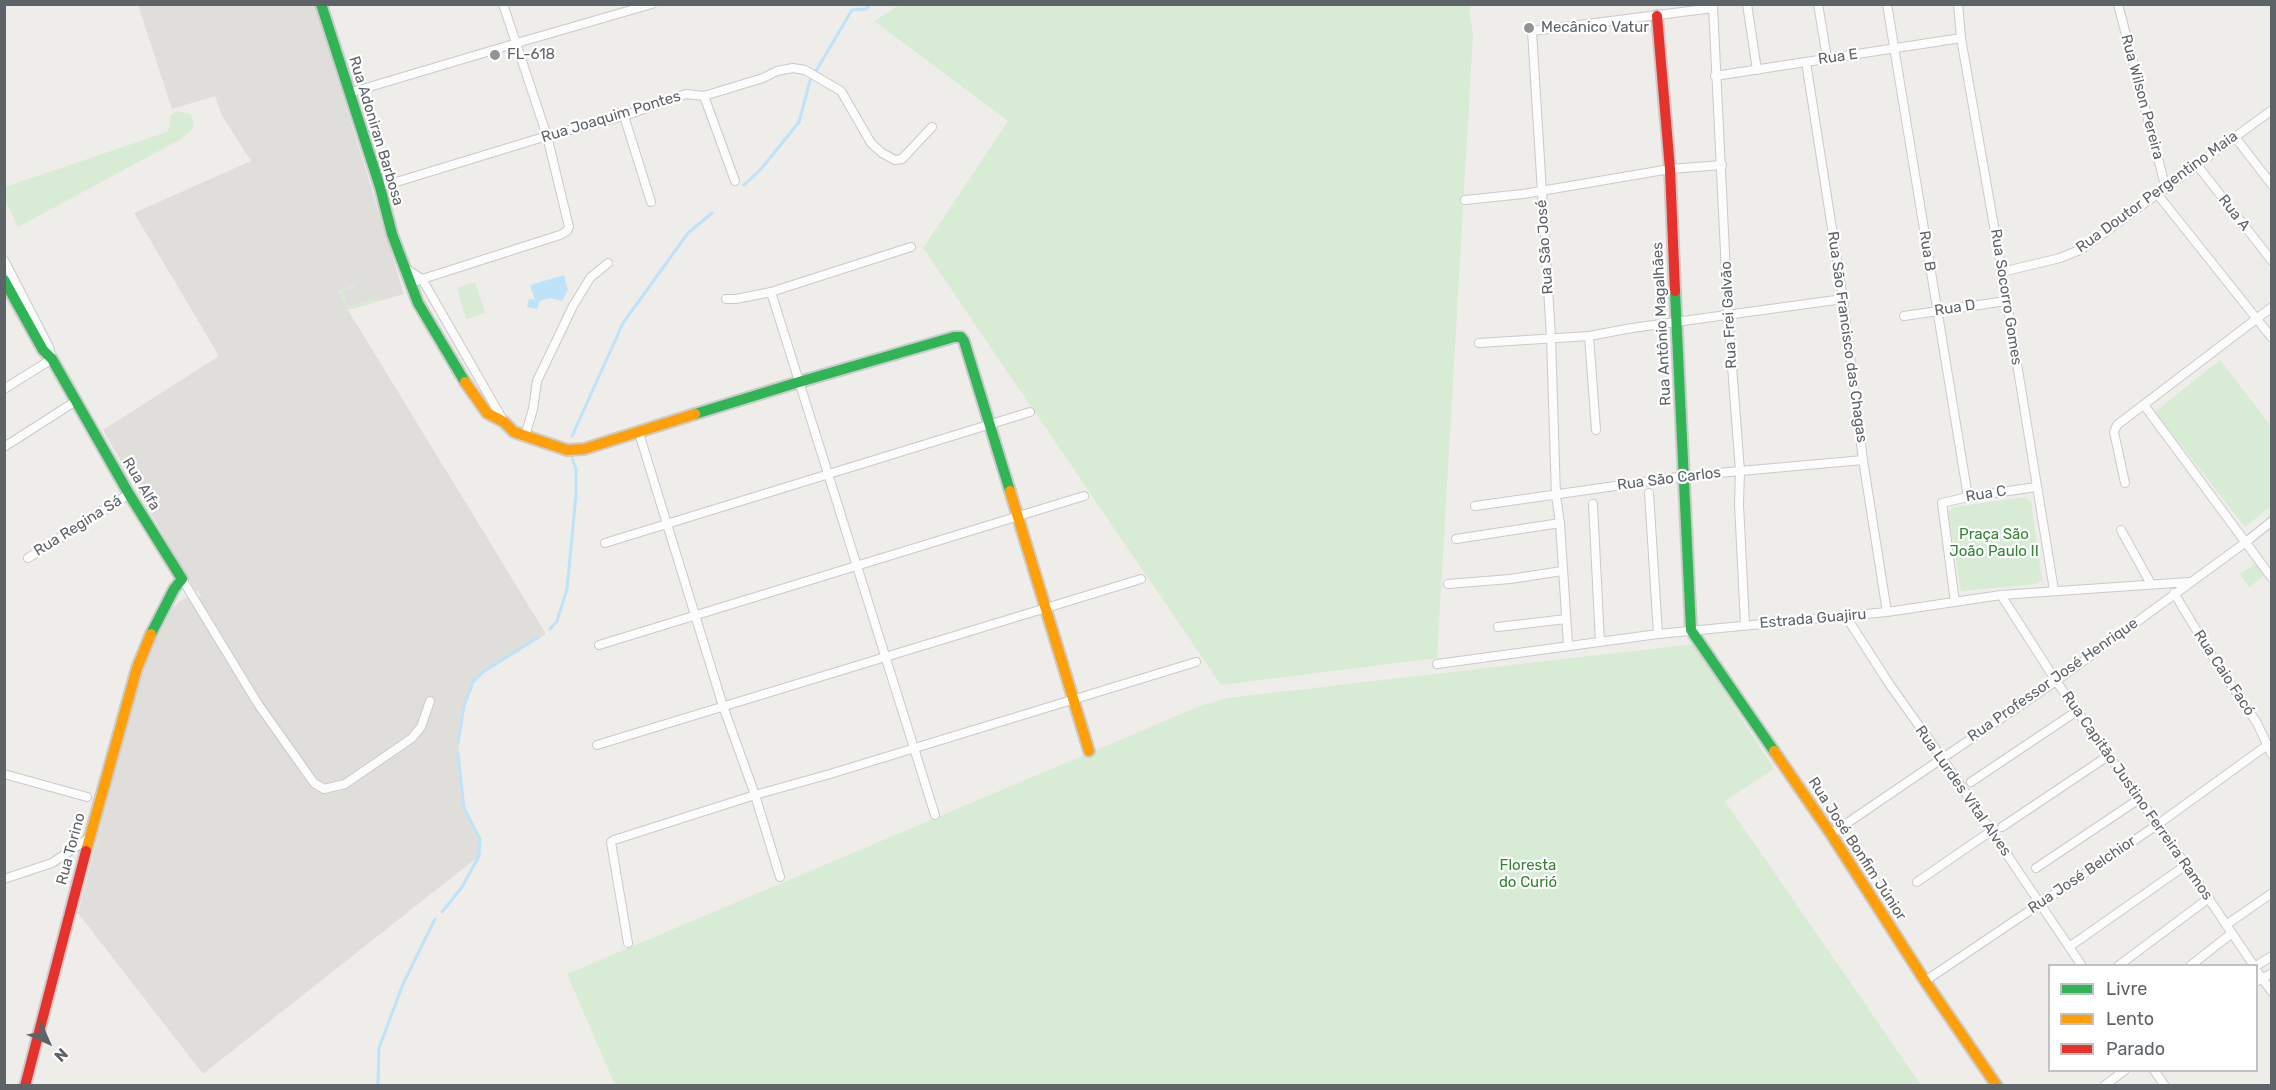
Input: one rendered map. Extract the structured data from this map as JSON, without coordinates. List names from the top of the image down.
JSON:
{
  "streets": {
    "street": [
      "Rua E",
      "Rua Wilson Pereira",
      "Rua Joaquim Pontes",
      "Rua Adoniran Barbosa",
      "Rua Doutor Pergentino Maia",
      "Rua A",
      "Rua São José",
      "Rua B",
      "Rua Socorro Gomes",
      "Rua D",
      "Rua Frei Galvão",
      "Rua Antônio Magalhães",
      "Rua São Francisco das Chagas",
      "Rua São Carlos",
      "Rua Alfa",
      "Rua C",
      "Rua Regina Sá",
      "Estrada Guajiru",
      "Rua Caio Facó",
      "Rua Professor José Henrique",
      "Rua Lurdes Vítal Alves",
      "Rua Capitão Justino Ferreira Ramos",
      "Rua Torino",
      "Rua José Bonfim Júnior",
      "Rua José Belchior"
    ]
  },
  "crossings": [
    ["Rua E", "Rua B"],
    ["Rua E", "Rua Socorro Gomes"],
    ["Rua E", "Rua Frei Galvão"],
    ["Rua E", "Rua São Francisco das Chagas"],
    ["Rua Wilson Pereira", "Rua Doutor Pergentino Maia"],
    ["Rua Joaquim Pontes", "Rua Adoniran Barbosa"],
    ["Rua Doutor Pergentino Maia", "Rua A"],
    ["Rua Doutor Pergentino Maia", "Rua Socorro Gomes"],
    ["Rua São José", "Rua Frei Galvão"],
    ["Rua São José", "Rua Antônio Magalhães"],
    ["Rua São José", "Rua São Carlos"],
    ["Rua São José", "Estrada Guajiru"],
    ["Rua B", "Rua D"],
    ["Rua B", "Rua C"],
    ["Rua Socorro Gomes", "Rua D"],
    ["Rua Socorro Gomes", "Rua C"],
    ["Rua Socorro Gomes", "Estrada Guajiru"],
    ["Rua Frei Galvão", "Rua São Carlos"],
    ["Rua Frei Galvão", "Estrada Guajiru"],
    ["Rua Antônio Magalhães", "Rua São Carlos"],
    ["Rua Antônio Magalhães", "Estrada Guajiru"],
    ["Rua Antônio Magalhães", "Rua José Bonfim Júnior"],
    ["Rua São Francisco das Chagas", "Rua São Carlos"],
    ["Rua São Francisco das Chagas", "Estrada Guajiru"],
    ["Rua Alfa", "Rua Regina Sá"],
    ["Rua Alfa", "Rua Torino"],
    ["Rua C", "Estrada Guajiru"],
    ["Estrada Guajiru", "Rua Professor José Henrique"],
    ["Estrada Guajiru", "Rua Lurdes Vítal Alves"],
    ["Estrada Guajiru", "Rua Capitão Justino Ferreira Ramos"],
    ["Estrada Guajiru", "Rua José Bonfim Júnior"],
    ["Rua Caio Facó", "Rua Professor José Henrique"],
    ["Rua Caio Facó", "Rua José Belchior"],
    ["Rua Professor José Henrique", "Rua Lurdes Vítal Alves"],
    ["Rua Professor José Henrique", "Rua Capitão Justino Ferreira Ramos"],
    ["Rua Professor José Henrique", "Rua José Bonfim Júnior"],
    ["Rua Lurdes Vítal Alves", "Rua José Belchior"],
    ["Rua Capitão Justino Ferreira Ramos", "Rua José Belchior"],
    ["Rua José Bonfim Júnior", "Rua José Belchior"]
  ],
  "parks": ["Praça São João Paulo II", "Floresta do Curió"],
  "places": ["Mecânico Vatur", "FL-618"],
  "legend": ["Livre", "Lento", "Parado"],
  "north": "bottom right"
}
